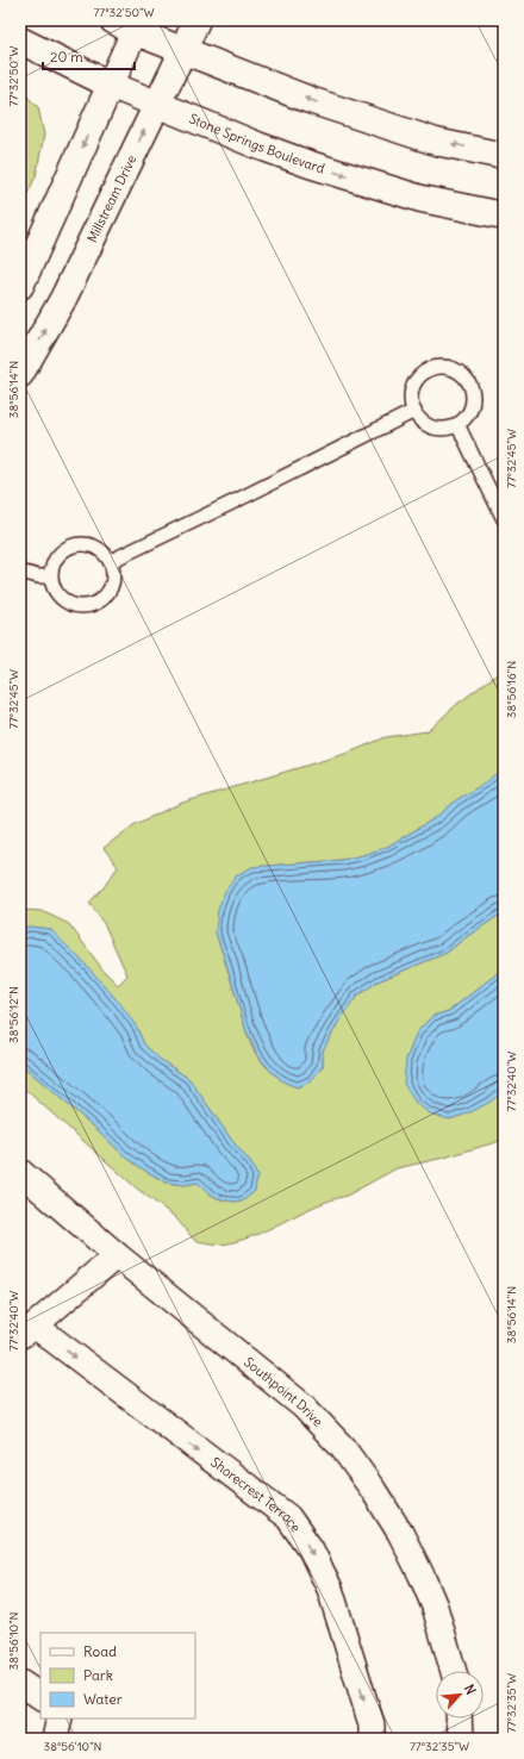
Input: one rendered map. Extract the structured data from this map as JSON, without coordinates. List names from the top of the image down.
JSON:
{
  "streets": {
    "street": [
      "Stone Springs Boulevard",
      "Millstream Drive",
      "Southpoint Drive",
      "Shorecrest Terrace"
    ]
  },
  "crossings": [
    ["Stone Springs Boulevard", "Millstream Drive"]
  ],
  "one_way": ["Shorecrest Terrace"],
  "legend": ["Road", "Park", "Water"],
  "scale_bar": "20 m",
  "north": "top right",
  "coordinates": [
    "77°32'50\"W",
    "38°56'14\"N",
    "77°32'45\"W",
    "38°56'16\"N",
    "38°56'12\"N",
    "77°32'40\"W",
    "38°56'10\"N",
    "77°32'35\"W"
  ]
}
